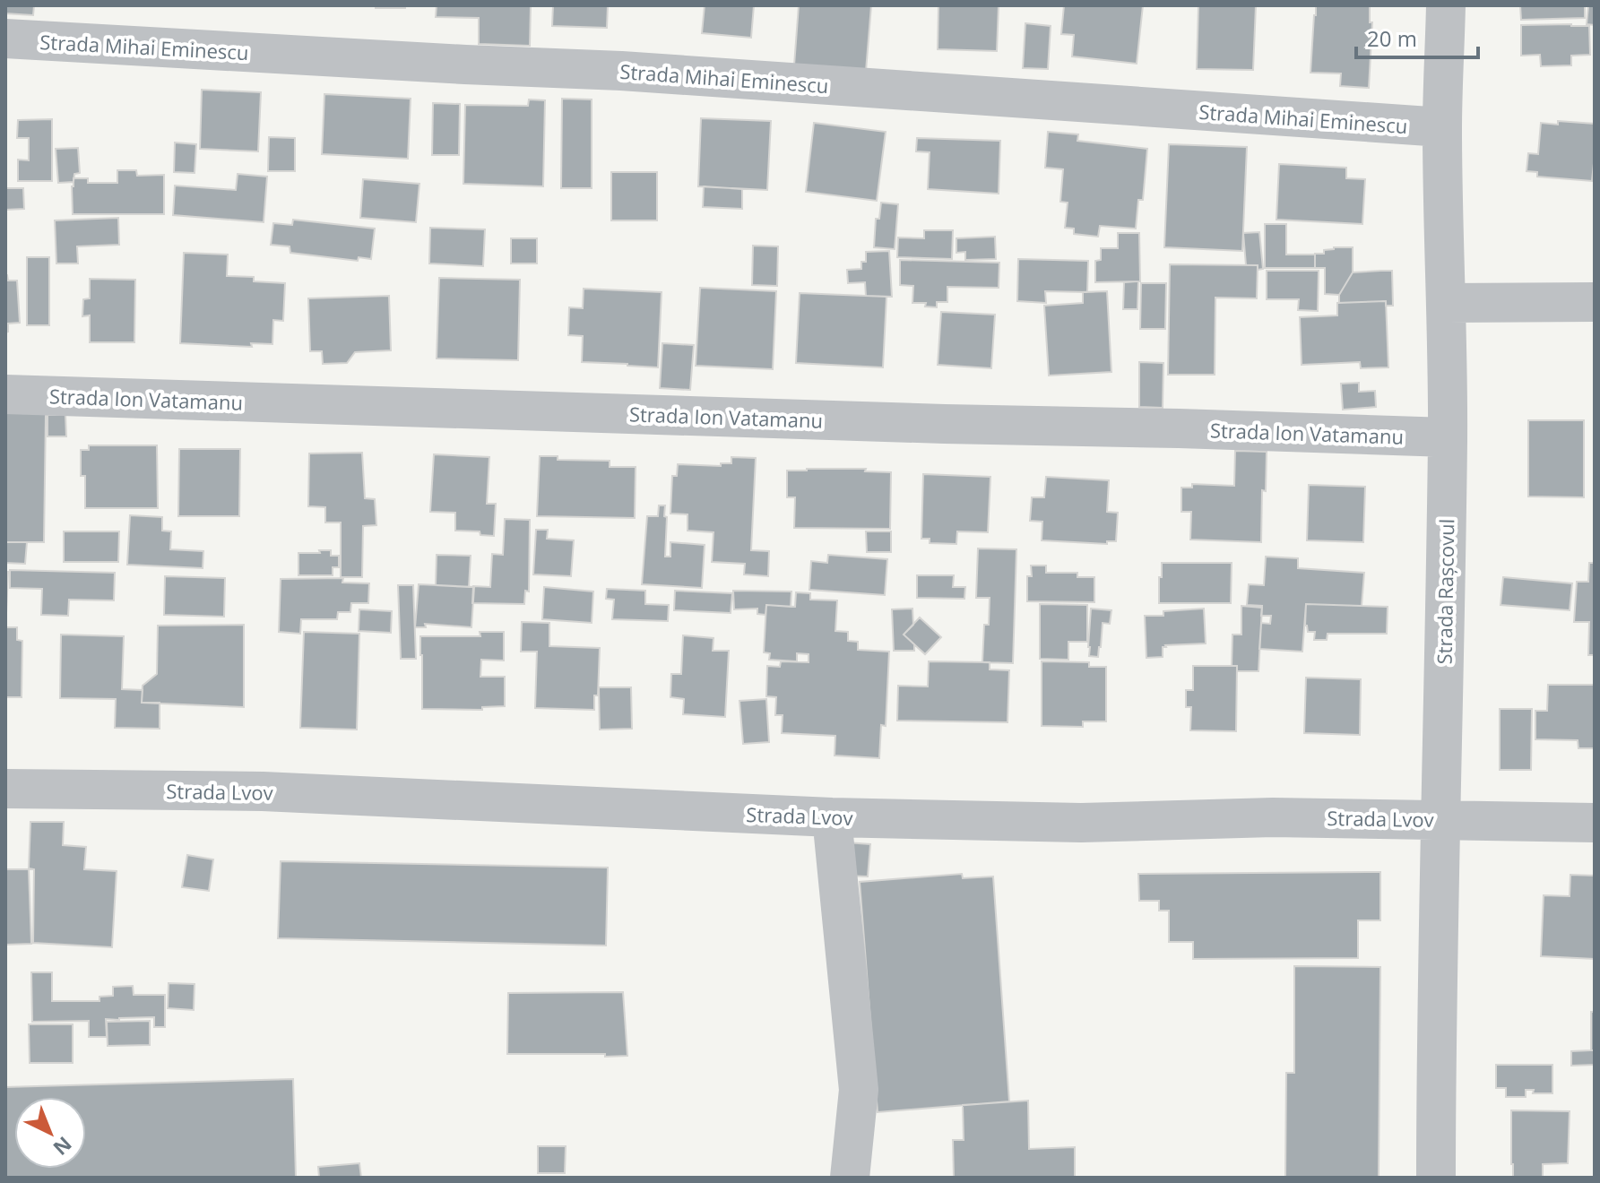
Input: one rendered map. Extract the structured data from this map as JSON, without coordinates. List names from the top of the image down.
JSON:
{
  "streets": {
    "street": [
      "Strada Mihai Eminescu",
      "Strada Ion Vatamanu",
      "Strada Rașcovul",
      "Strada Lvov"
    ]
  },
  "crossings": [
    ["Strada Mihai Eminescu", "Strada Rașcovul"],
    ["Strada Ion Vatamanu", "Strada Rașcovul"],
    ["Strada Rașcovul", "Strada Lvov"]
  ],
  "scale_bar": "20 m",
  "north": "bottom right"
}
